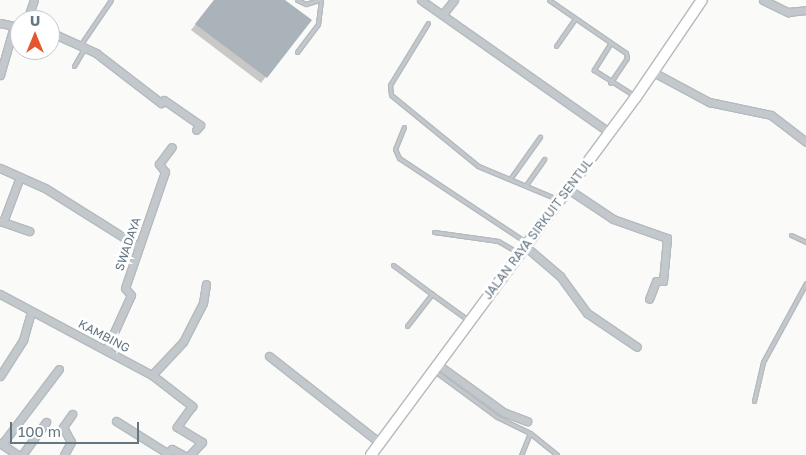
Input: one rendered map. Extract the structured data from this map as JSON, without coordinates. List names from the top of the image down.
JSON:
{
  "streets": {
    "main road": ["JALAN RAYA SIRKUIT SENTUL"],
    "street": ["SWADAYA", "KAMBING"]
  },
  "crossings": [
    ["SWADAYA", "KAMBING"]
  ],
  "scale_bar": "100 m",
  "north": "top"
}
